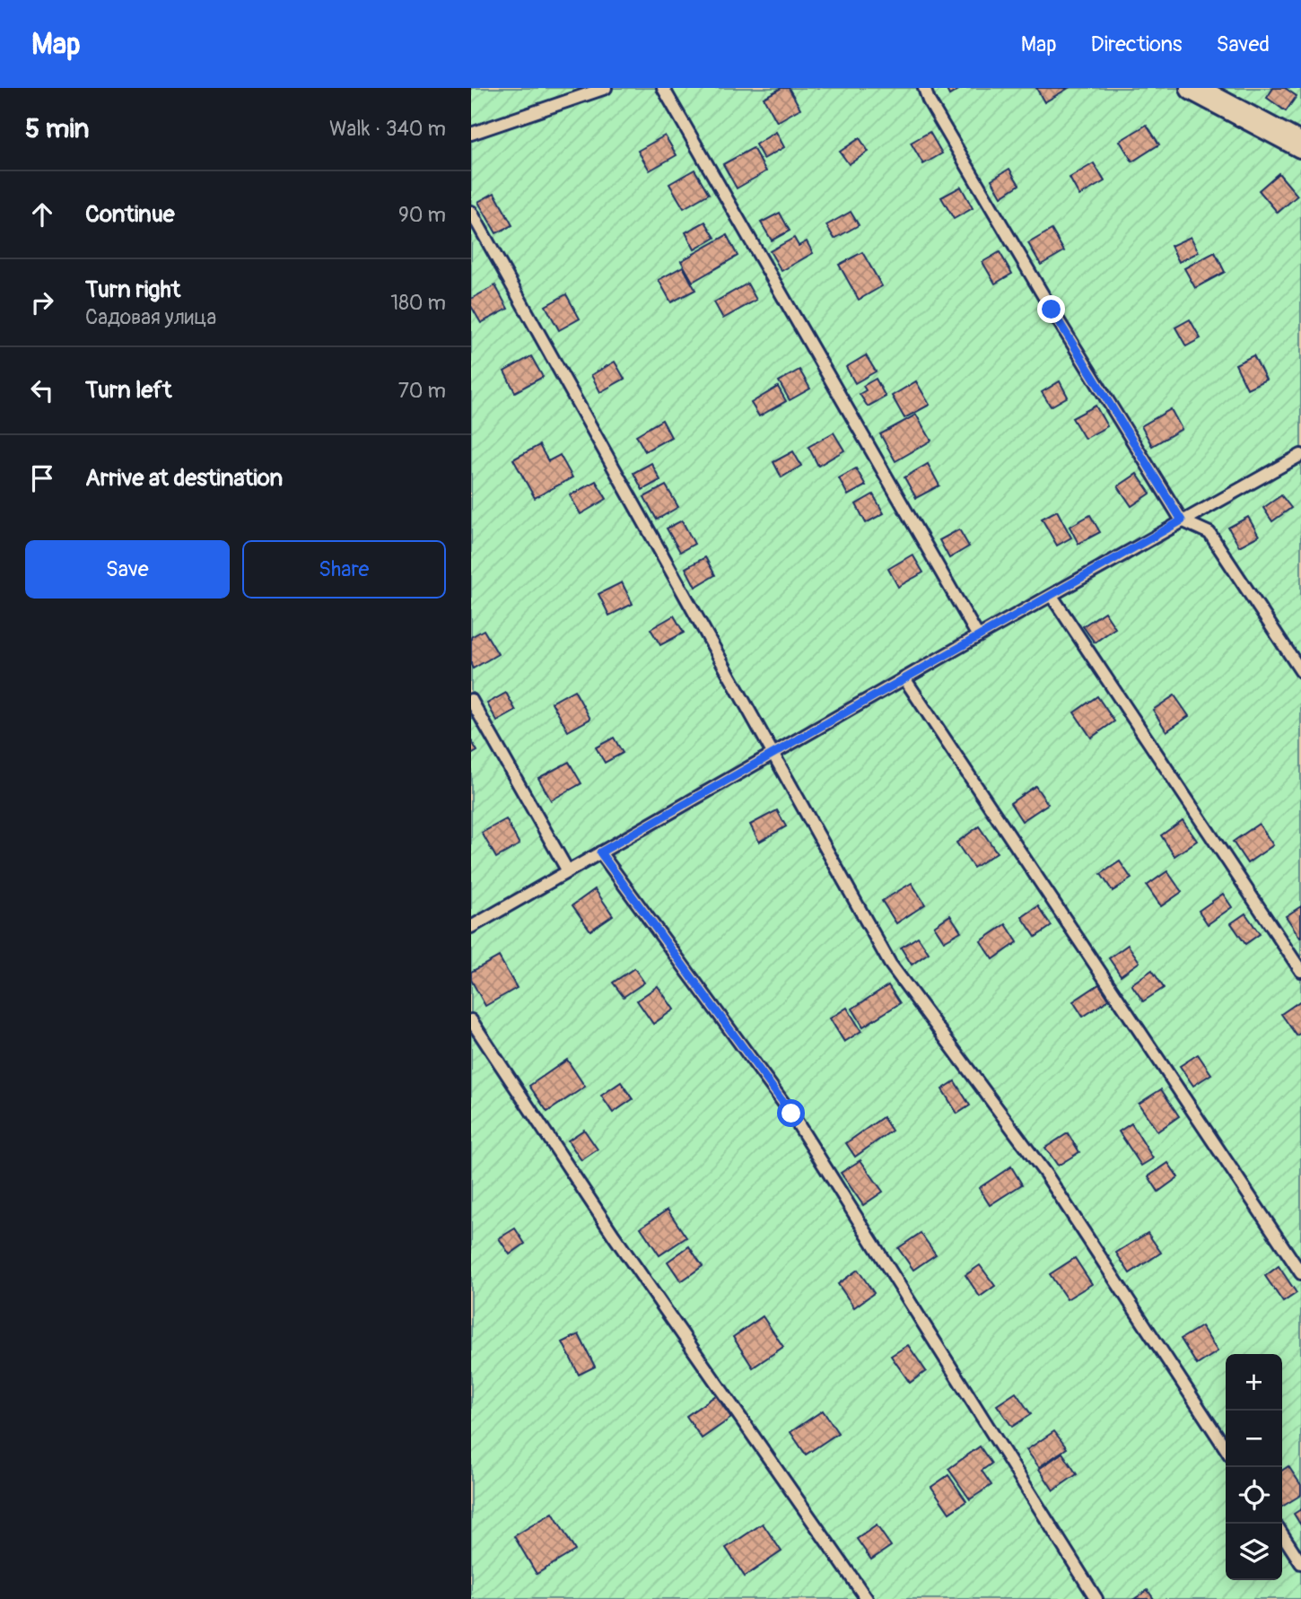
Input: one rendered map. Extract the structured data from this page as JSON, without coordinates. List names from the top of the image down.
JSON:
{
  "page": {
    "header": "Map",
    "nav": ["Map", "Directions", "Saved"],
    "heading": ["5 min", "Walk · 340 m"],
    "list": [
      ["Continue", "90 m"],
      ["Turn right", "Садовая улица", "180 m"],
      ["Turn left", "70 m"],
      "Arrive at destination"
    ],
    "buttons": ["Save", "Share"],
    "map_buttons": ["+", "−"]
  }
}
